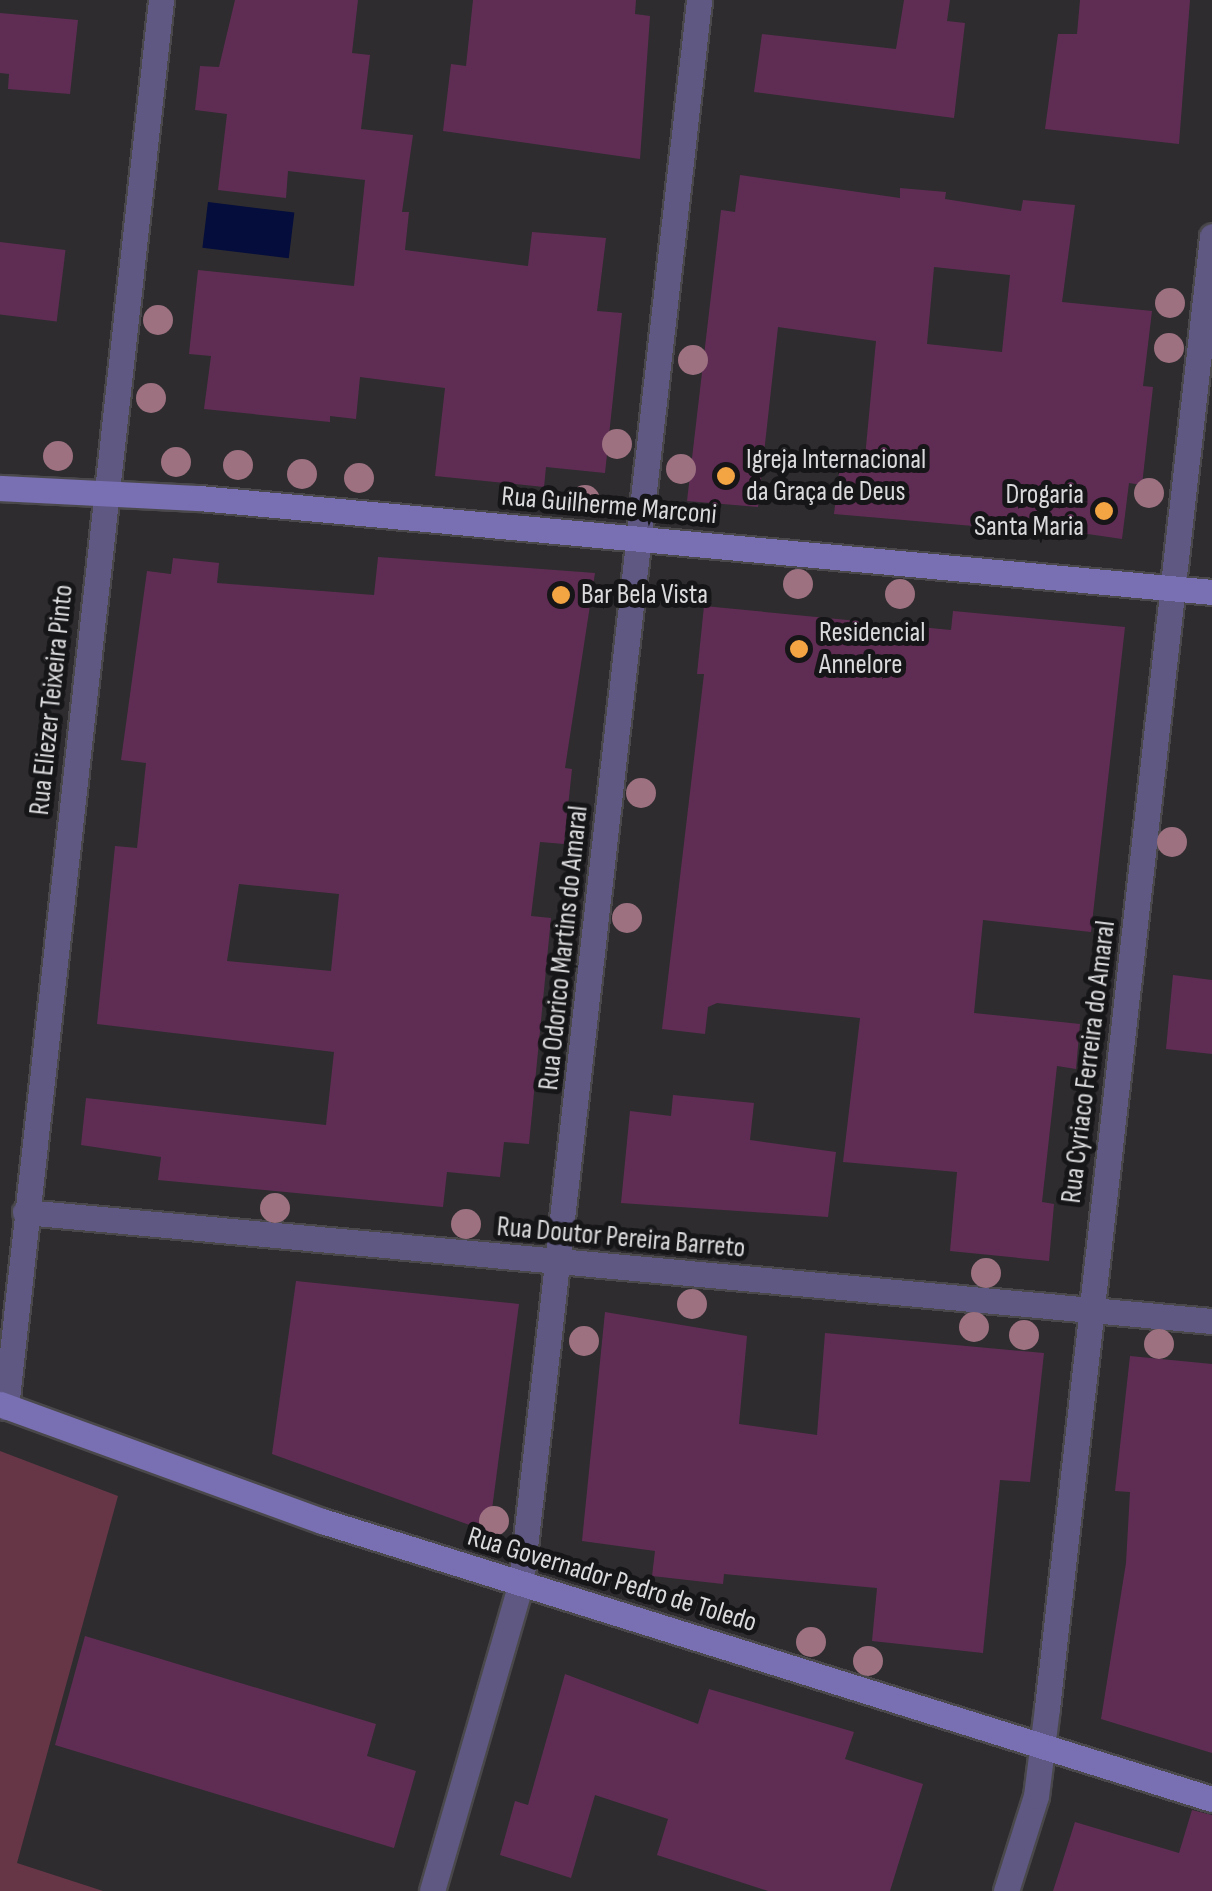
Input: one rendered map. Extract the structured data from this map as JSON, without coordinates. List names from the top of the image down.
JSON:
{
  "streets": {
    "main road": ["Rua Guilherme Marconi", "Rua Governador Pedro de Toledo"],
    "street": [
      "Rua Eliezer Teixeira Pinto",
      "Rua Odorico Martins do Amaral",
      "Rua Cyriaco Ferreira do Amaral",
      "Rua Doutor Pereira Barreto"
    ]
  },
  "crossings": [
    ["Rua Guilherme Marconi", "Rua Eliezer Teixeira Pinto"],
    ["Rua Guilherme Marconi", "Rua Odorico Martins do Amaral"],
    ["Rua Guilherme Marconi", "Rua Cyriaco Ferreira do Amaral"],
    ["Rua Eliezer Teixeira Pinto", "Rua Doutor Pereira Barreto"],
    ["Rua Eliezer Teixeira Pinto", "Rua Governador Pedro de Toledo"],
    ["Rua Odorico Martins do Amaral", "Rua Doutor Pereira Barreto"],
    ["Rua Odorico Martins do Amaral", "Rua Governador Pedro de Toledo"],
    ["Rua Cyriaco Ferreira do Amaral", "Rua Doutor Pereira Barreto"],
    ["Rua Cyriaco Ferreira do Amaral", "Rua Governador Pedro de Toledo"]
  ],
  "places": [
    "Igreja Internacional da Graça de Deus",
    "Drogaria Santa Maria",
    "Bar Bela Vista",
    "Residencial Annelore"
  ]
}
